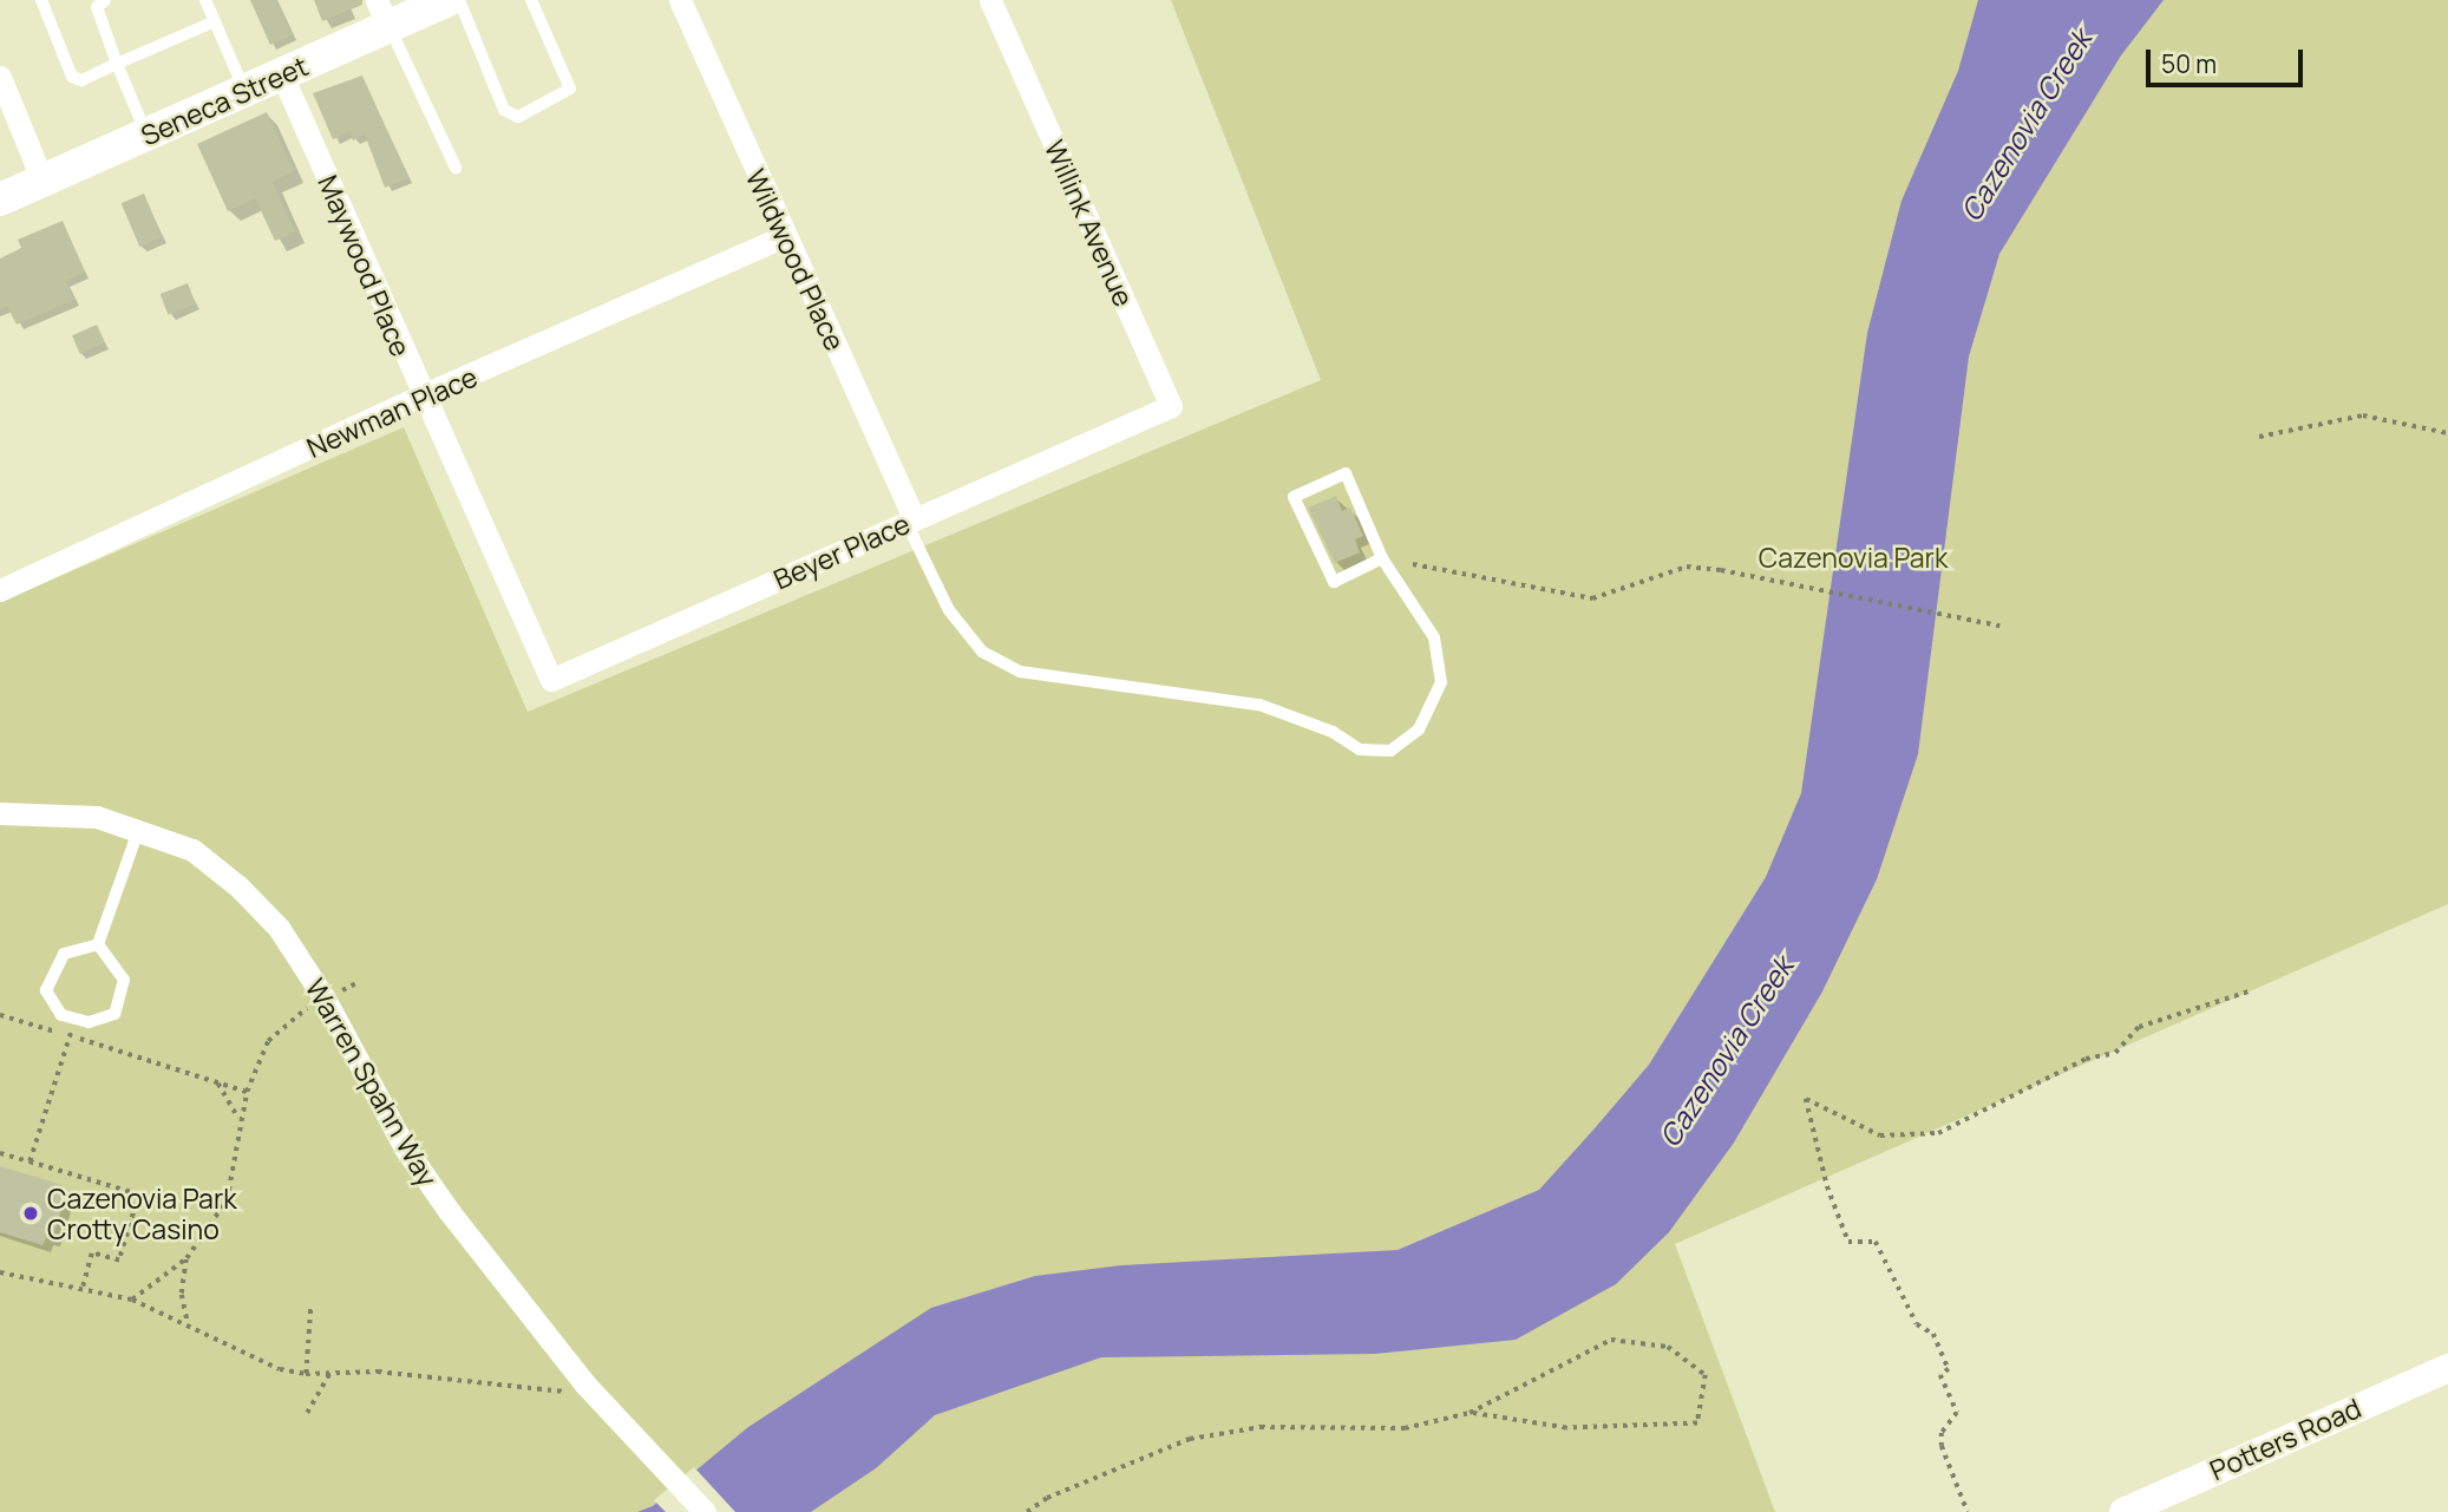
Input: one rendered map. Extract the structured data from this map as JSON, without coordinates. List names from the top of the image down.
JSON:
{
  "streets": {
    "main road": ["Seneca Street"],
    "street": [
      "Willink Avenue",
      "Wildwood Place",
      "Maywood Place",
      "Newman Place",
      "Beyer Place",
      "Warren Spahn Way",
      "Potters Road"
    ]
  },
  "crossings": [
    ["Seneca Street", "Maywood Place"],
    ["Willink Avenue", "Beyer Place"],
    ["Wildwood Place", "Newman Place"],
    ["Wildwood Place", "Beyer Place"],
    ["Maywood Place", "Newman Place"],
    ["Maywood Place", "Beyer Place"]
  ],
  "water": ["Cazenovia Creek"],
  "parks": ["Cazenovia Park"],
  "places": ["Cazenovia Park Crotty Casino"],
  "scale_bar": "50 m"
}
